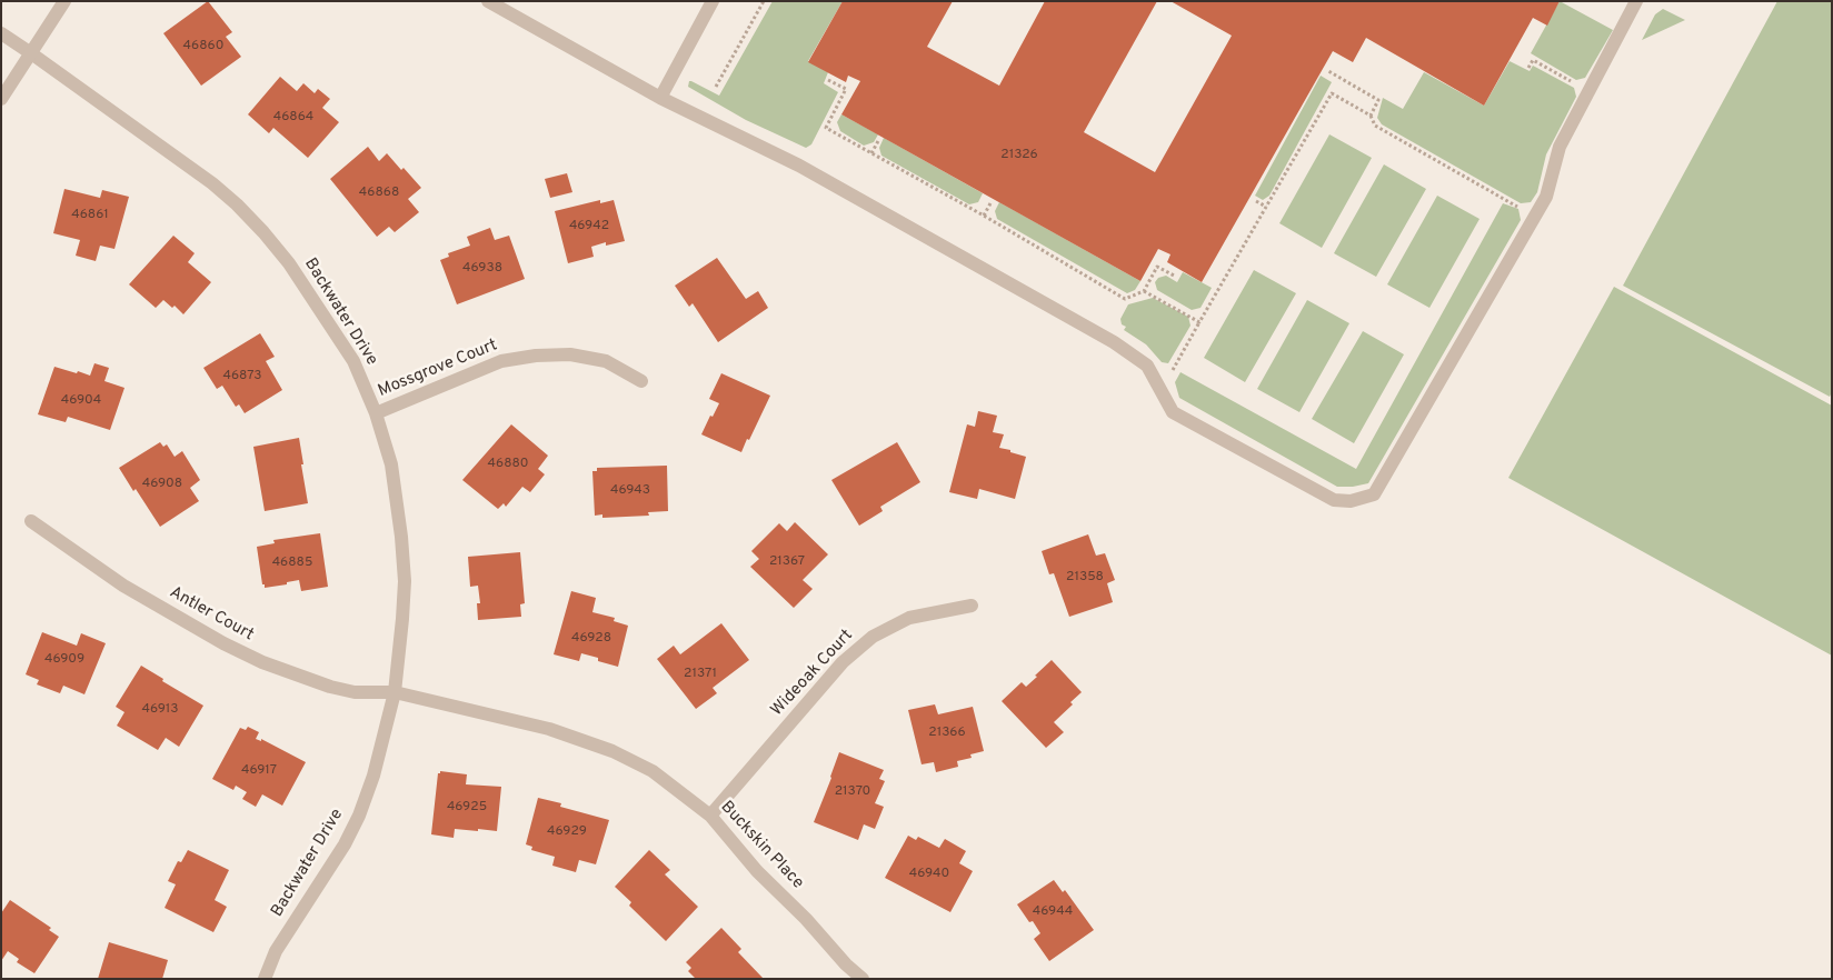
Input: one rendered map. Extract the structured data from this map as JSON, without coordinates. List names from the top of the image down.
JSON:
{
  "streets": {
    "street": [
      "Backwater Drive",
      "Mossgrove Court",
      "Antler Court",
      "Wideoak Court",
      "Buckskin Place"
    ]
  },
  "crossings": [
    ["Backwater Drive", "Mossgrove Court"],
    ["Backwater Drive", "Antler Court"],
    ["Backwater Drive", "Buckskin Place"],
    ["Antler Court", "Buckskin Place"],
    ["Wideoak Court", "Buckskin Place"]
  ],
  "house_numbers": [
    "46860",
    "46864",
    "21326",
    "46868",
    "46861",
    "46942",
    "46938",
    "46873",
    "46904",
    "46880",
    "46908",
    "46943",
    "21367",
    "46885",
    "21358",
    "46928",
    "46909",
    "21371",
    "46913",
    "21366",
    "46917",
    "21370",
    "46925",
    "46929",
    "46940",
    "46944"
  ]
}
